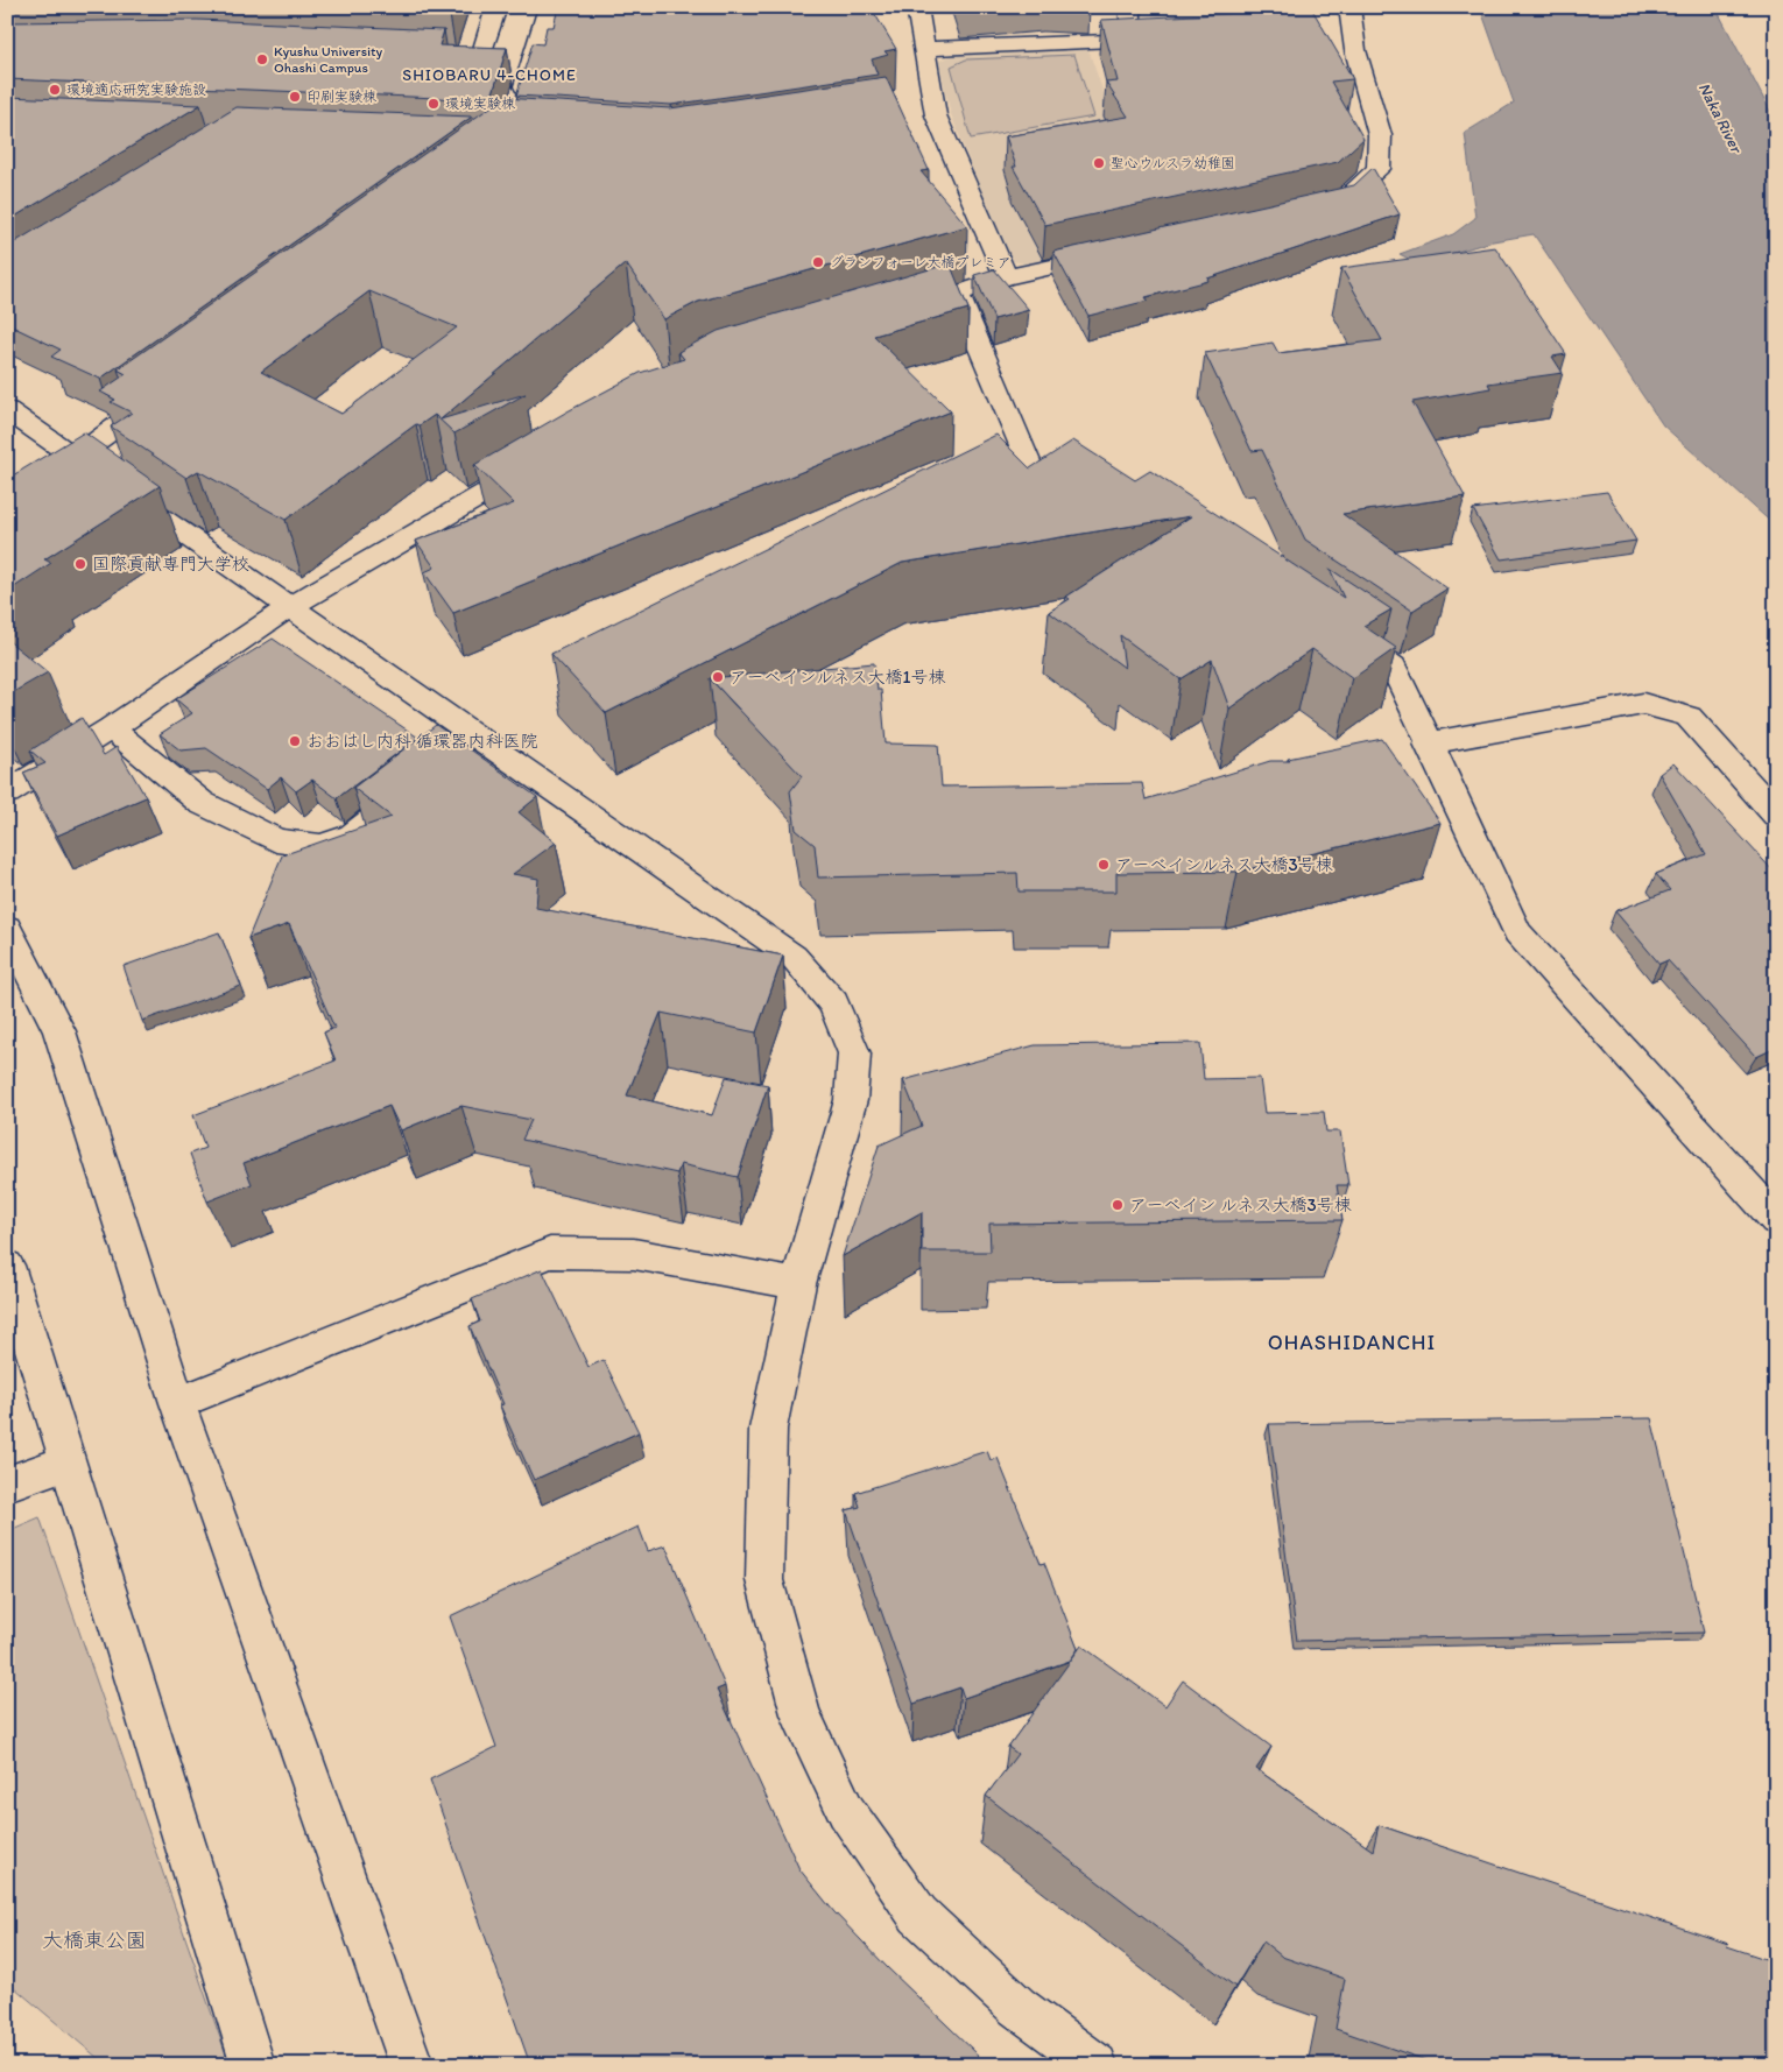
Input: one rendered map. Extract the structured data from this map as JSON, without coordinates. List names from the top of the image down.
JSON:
{
  "districts": ["SHIOBARU 4-CHOME", "OHASHIDANCHI"],
  "water": ["Naka River"],
  "parks": ["大橋東公園"],
  "places": [
    "Kyushu University Ohashi Campus",
    "環境適応研究実験施設",
    "印刷実験棟",
    "環境実験棟",
    "聖心ウルスラ幼稚園",
    "グランフォーレ大橋プレミア",
    "国際貢献専門大学校",
    "アーベインルネス大橋1号棟",
    "おおはし内科 循環器内科医院",
    "アーベインルネス大橋3号棟",
    "アーベイン ルネス大橋3号棟"
  ]
}
